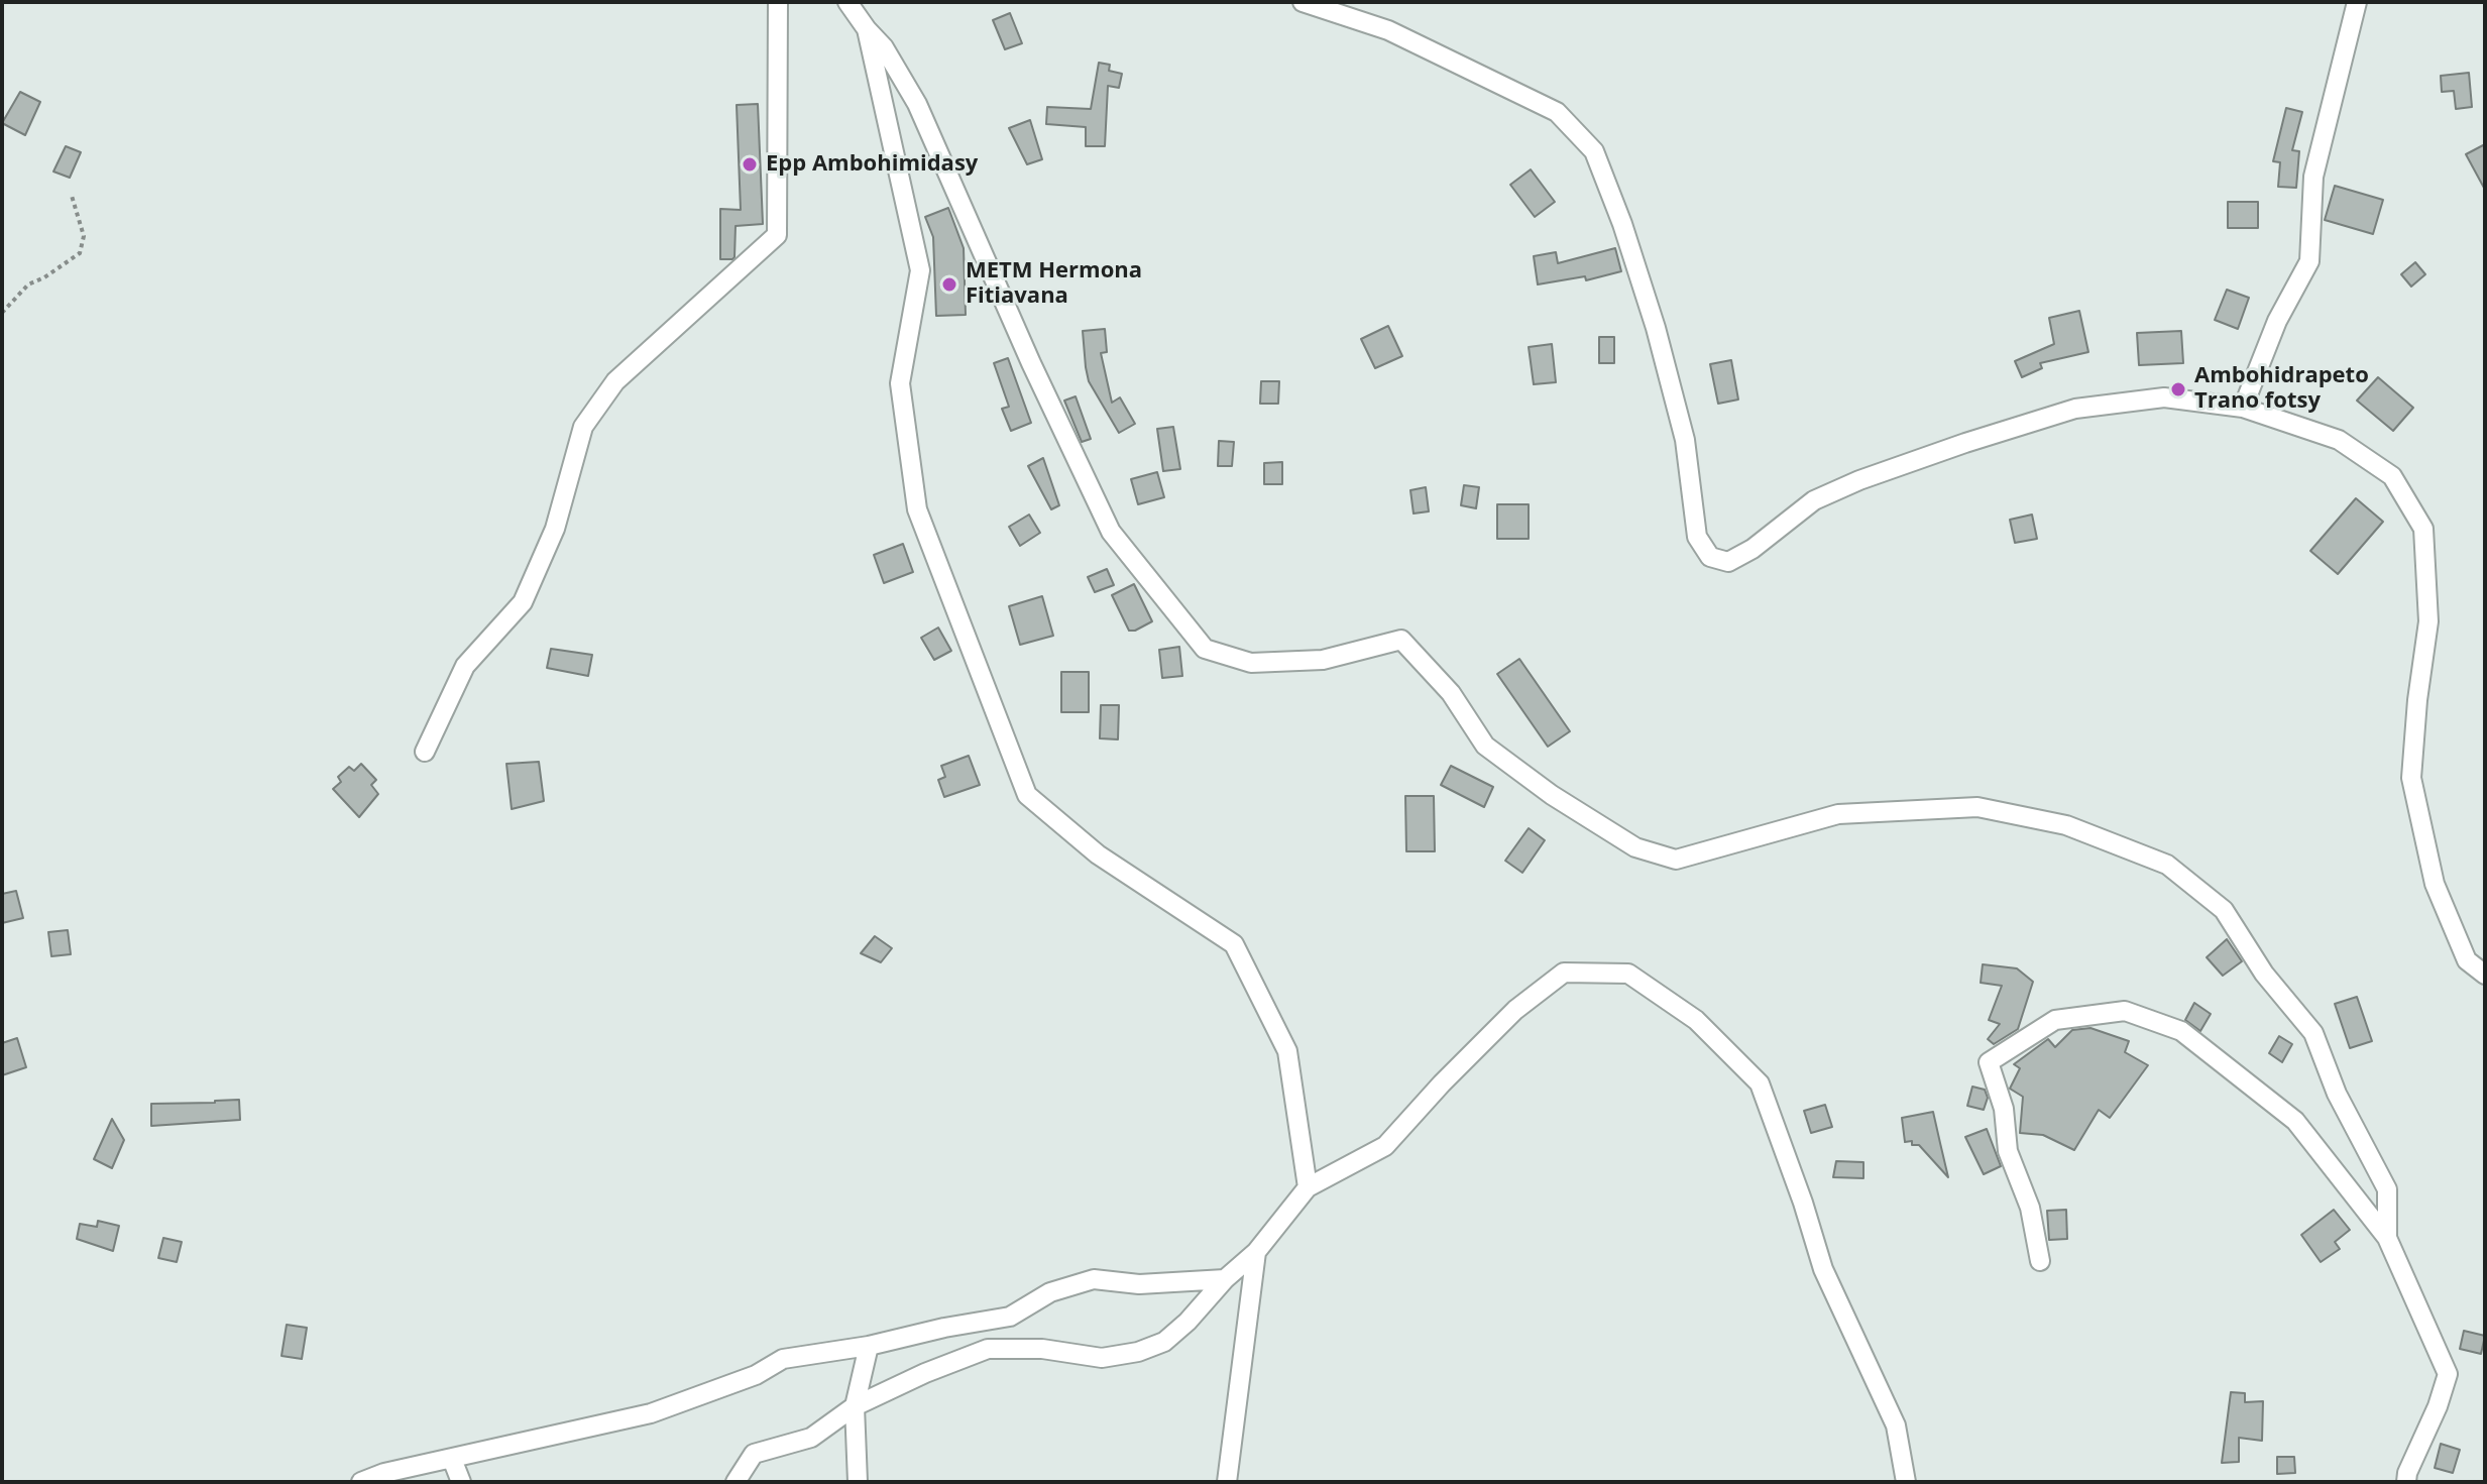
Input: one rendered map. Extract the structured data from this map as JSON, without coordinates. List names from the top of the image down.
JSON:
{
  "places": ["Epp Ambohimidasy", "METM Hermona Fitiavana", "Ambohidrapeto Trano fotsy"]
}
